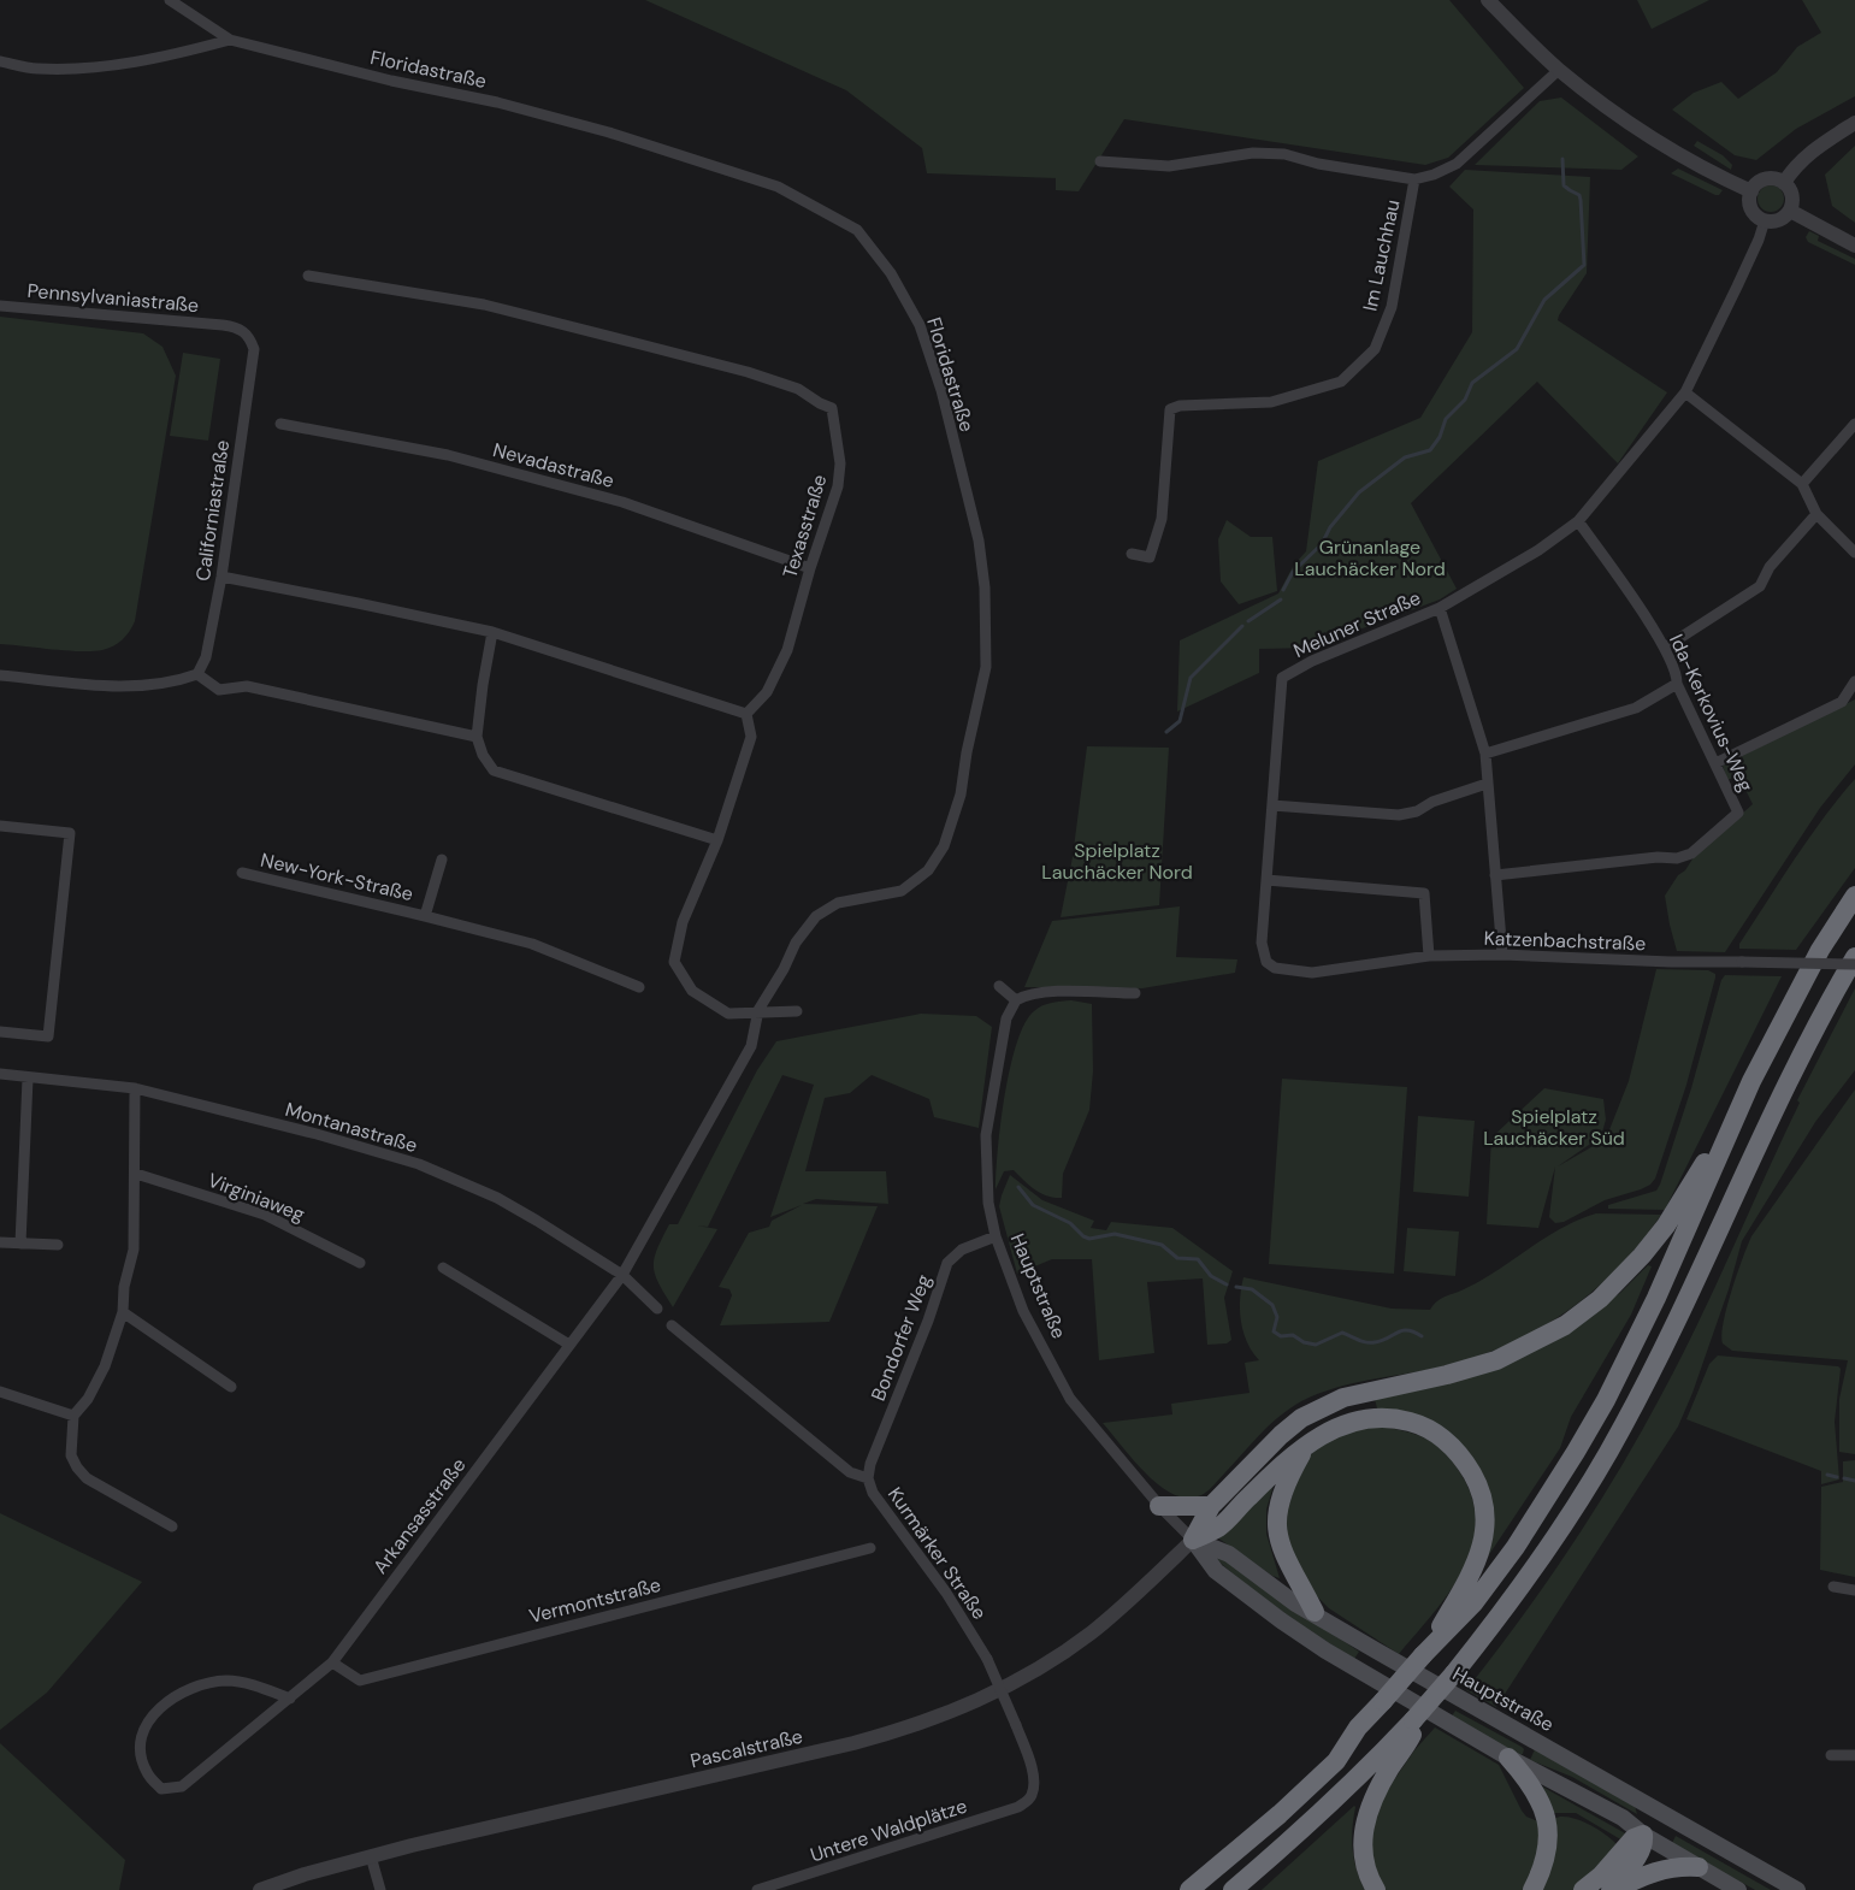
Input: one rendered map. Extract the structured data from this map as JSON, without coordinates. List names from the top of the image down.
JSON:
{
  "streets": {
    "main road": ["Hauptstraße"],
    "street": [
      "Floridastraße",
      "Im Lauchhau",
      "Pennsylvaniastraße",
      "Nevadastraße",
      "Californiastraße",
      "Texasstraße",
      "Meluner Straße",
      "Ida-Kerkovius-Weg",
      "New-York-Straße",
      "Katzenbachstraße",
      "Montanastraße",
      "Virginiaweg",
      "Bondorfer Weg",
      "Arkansasstraße",
      "Kurmärker Straße",
      "Vermontstraße",
      "Pascalstraße",
      "Untere Waldplätze"
    ]
  },
  "crossings": [
    ["Floridastraße", "Arkansasstraße"],
    ["Pennsylvaniastraße", "Californiastraße"],
    ["Nevadastraße", "Texasstraße"],
    ["Meluner Straße", "Ida-Kerkovius-Weg"],
    ["Meluner Straße", "Katzenbachstraße"],
    ["Montanastraße", "Arkansasstraße"],
    ["Hauptstraße", "Bondorfer Weg"],
    ["Hauptstraße", "Pascalstraße"],
    ["Bondorfer Weg", "Kurmärker Straße"],
    ["Arkansasstraße", "Vermontstraße"],
    ["Kurmärker Straße", "Untere Waldplätze"]
  ],
  "parks": ["Grünanlage Lauchäcker Nord", "Spielplatz Lauchäcker Nord", "Spielplatz Lauchäcker Süd"]
}
